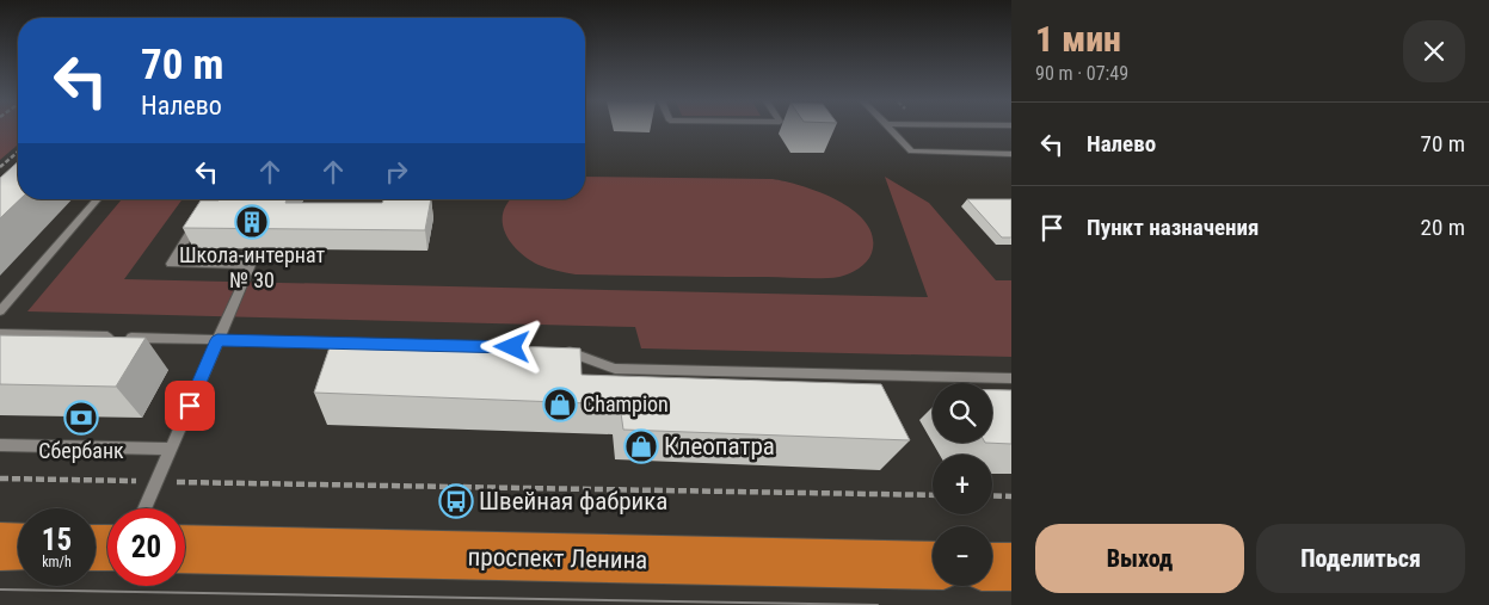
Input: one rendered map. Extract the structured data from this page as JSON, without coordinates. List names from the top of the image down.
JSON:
{
  "streets": {
    "highway": ["проспект Ленина"]
  },
  "places": {
    "building": ["Школа-интернат № 30"],
    "shop": ["Champion", "Клеопатра"],
    "bank": ["Сбербанк"],
    "bus stop": ["Швейная фабрика"]
  },
  "page": {
    "heading": ["1 мин", "90 m · 07:49"],
    "turn": ["70 m", "Налево"],
    "list": [
      {
        "name": "Налево",
        "value": "70 m"
      },
      {
        "name": "Пункт назначения",
        "value": "20 m"
      }
    ],
    "map_buttons": ["+", "−"],
    "speed": "15 km/h",
    "limit": "20",
    "buttons": ["Выход", "Поделиться"]
  }
}
